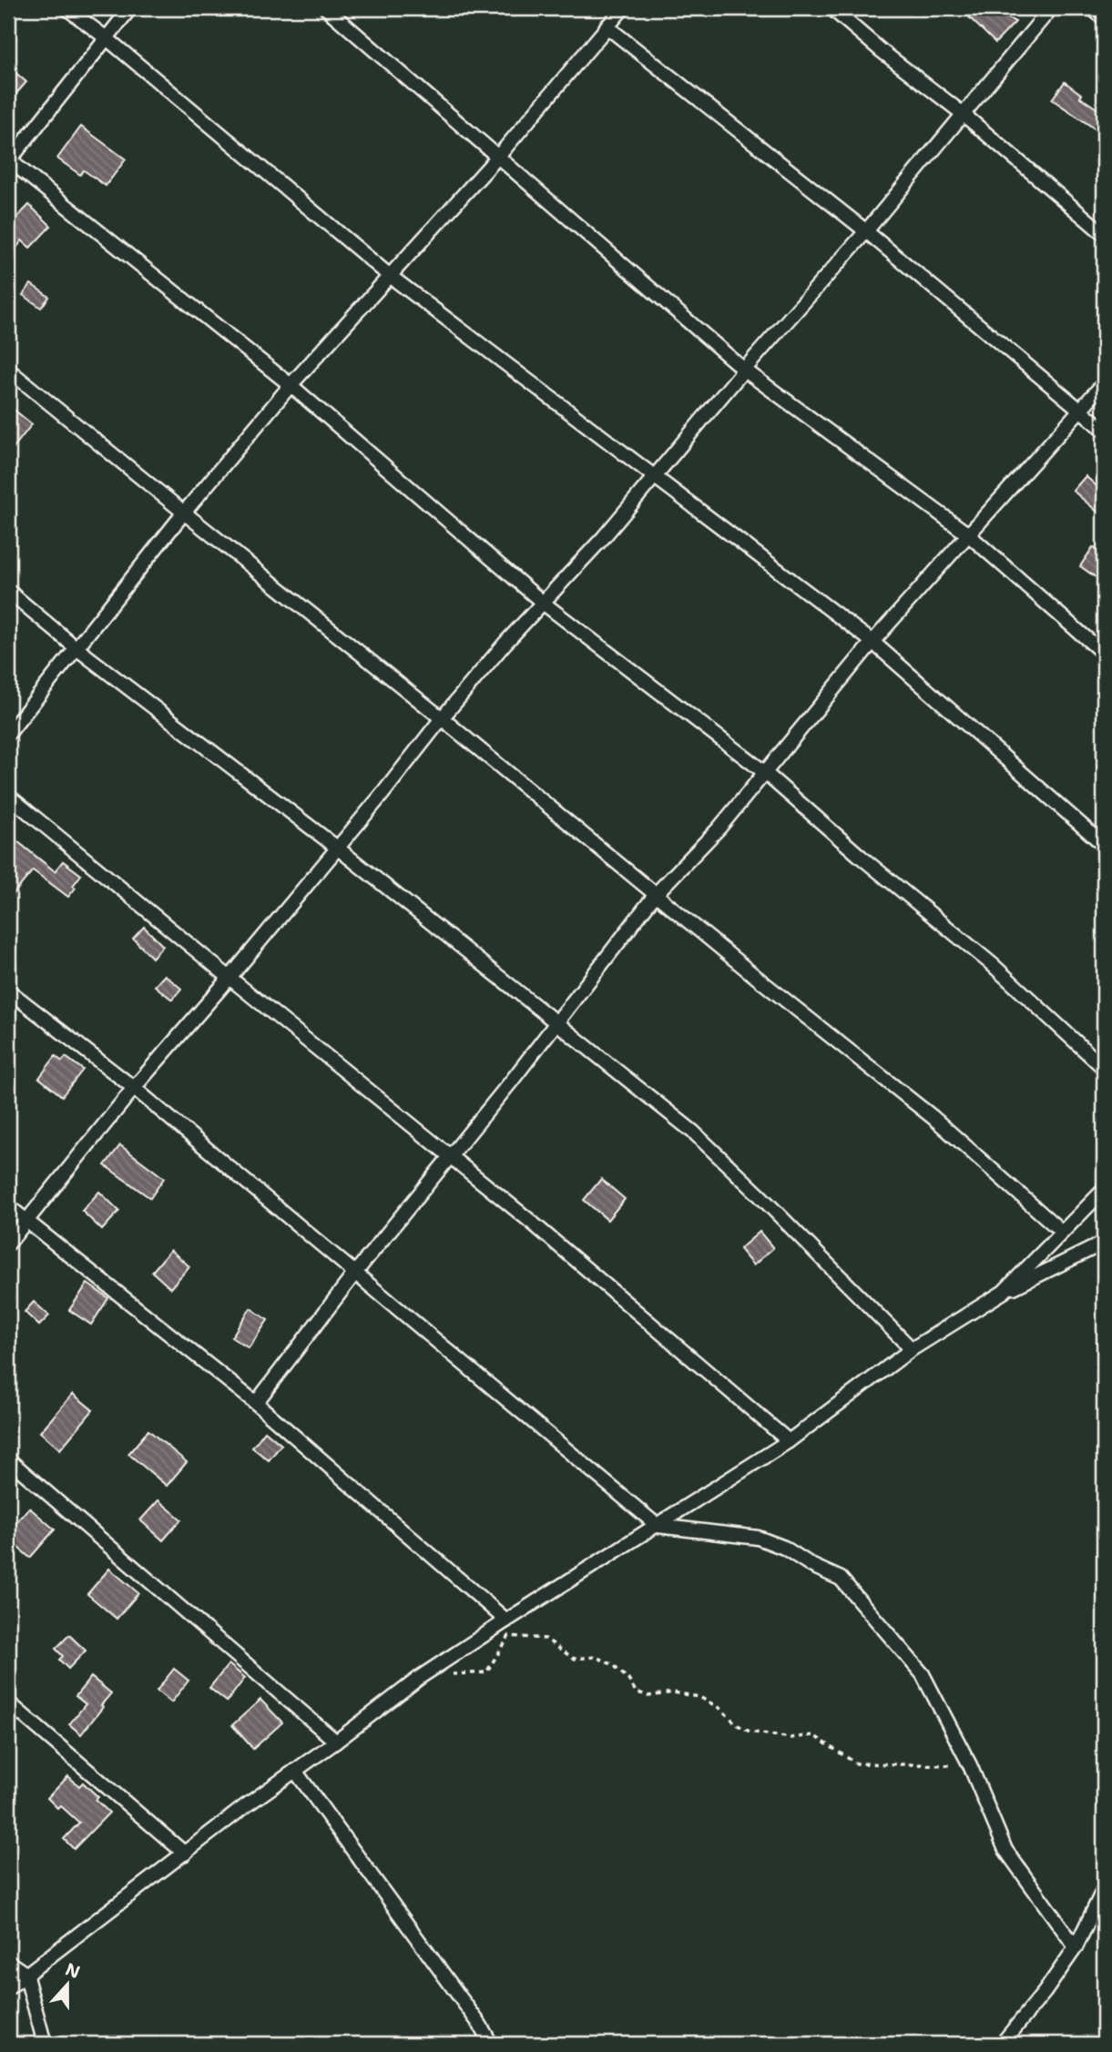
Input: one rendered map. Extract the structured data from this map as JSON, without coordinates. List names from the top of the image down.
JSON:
{
  "north": "top"
}
